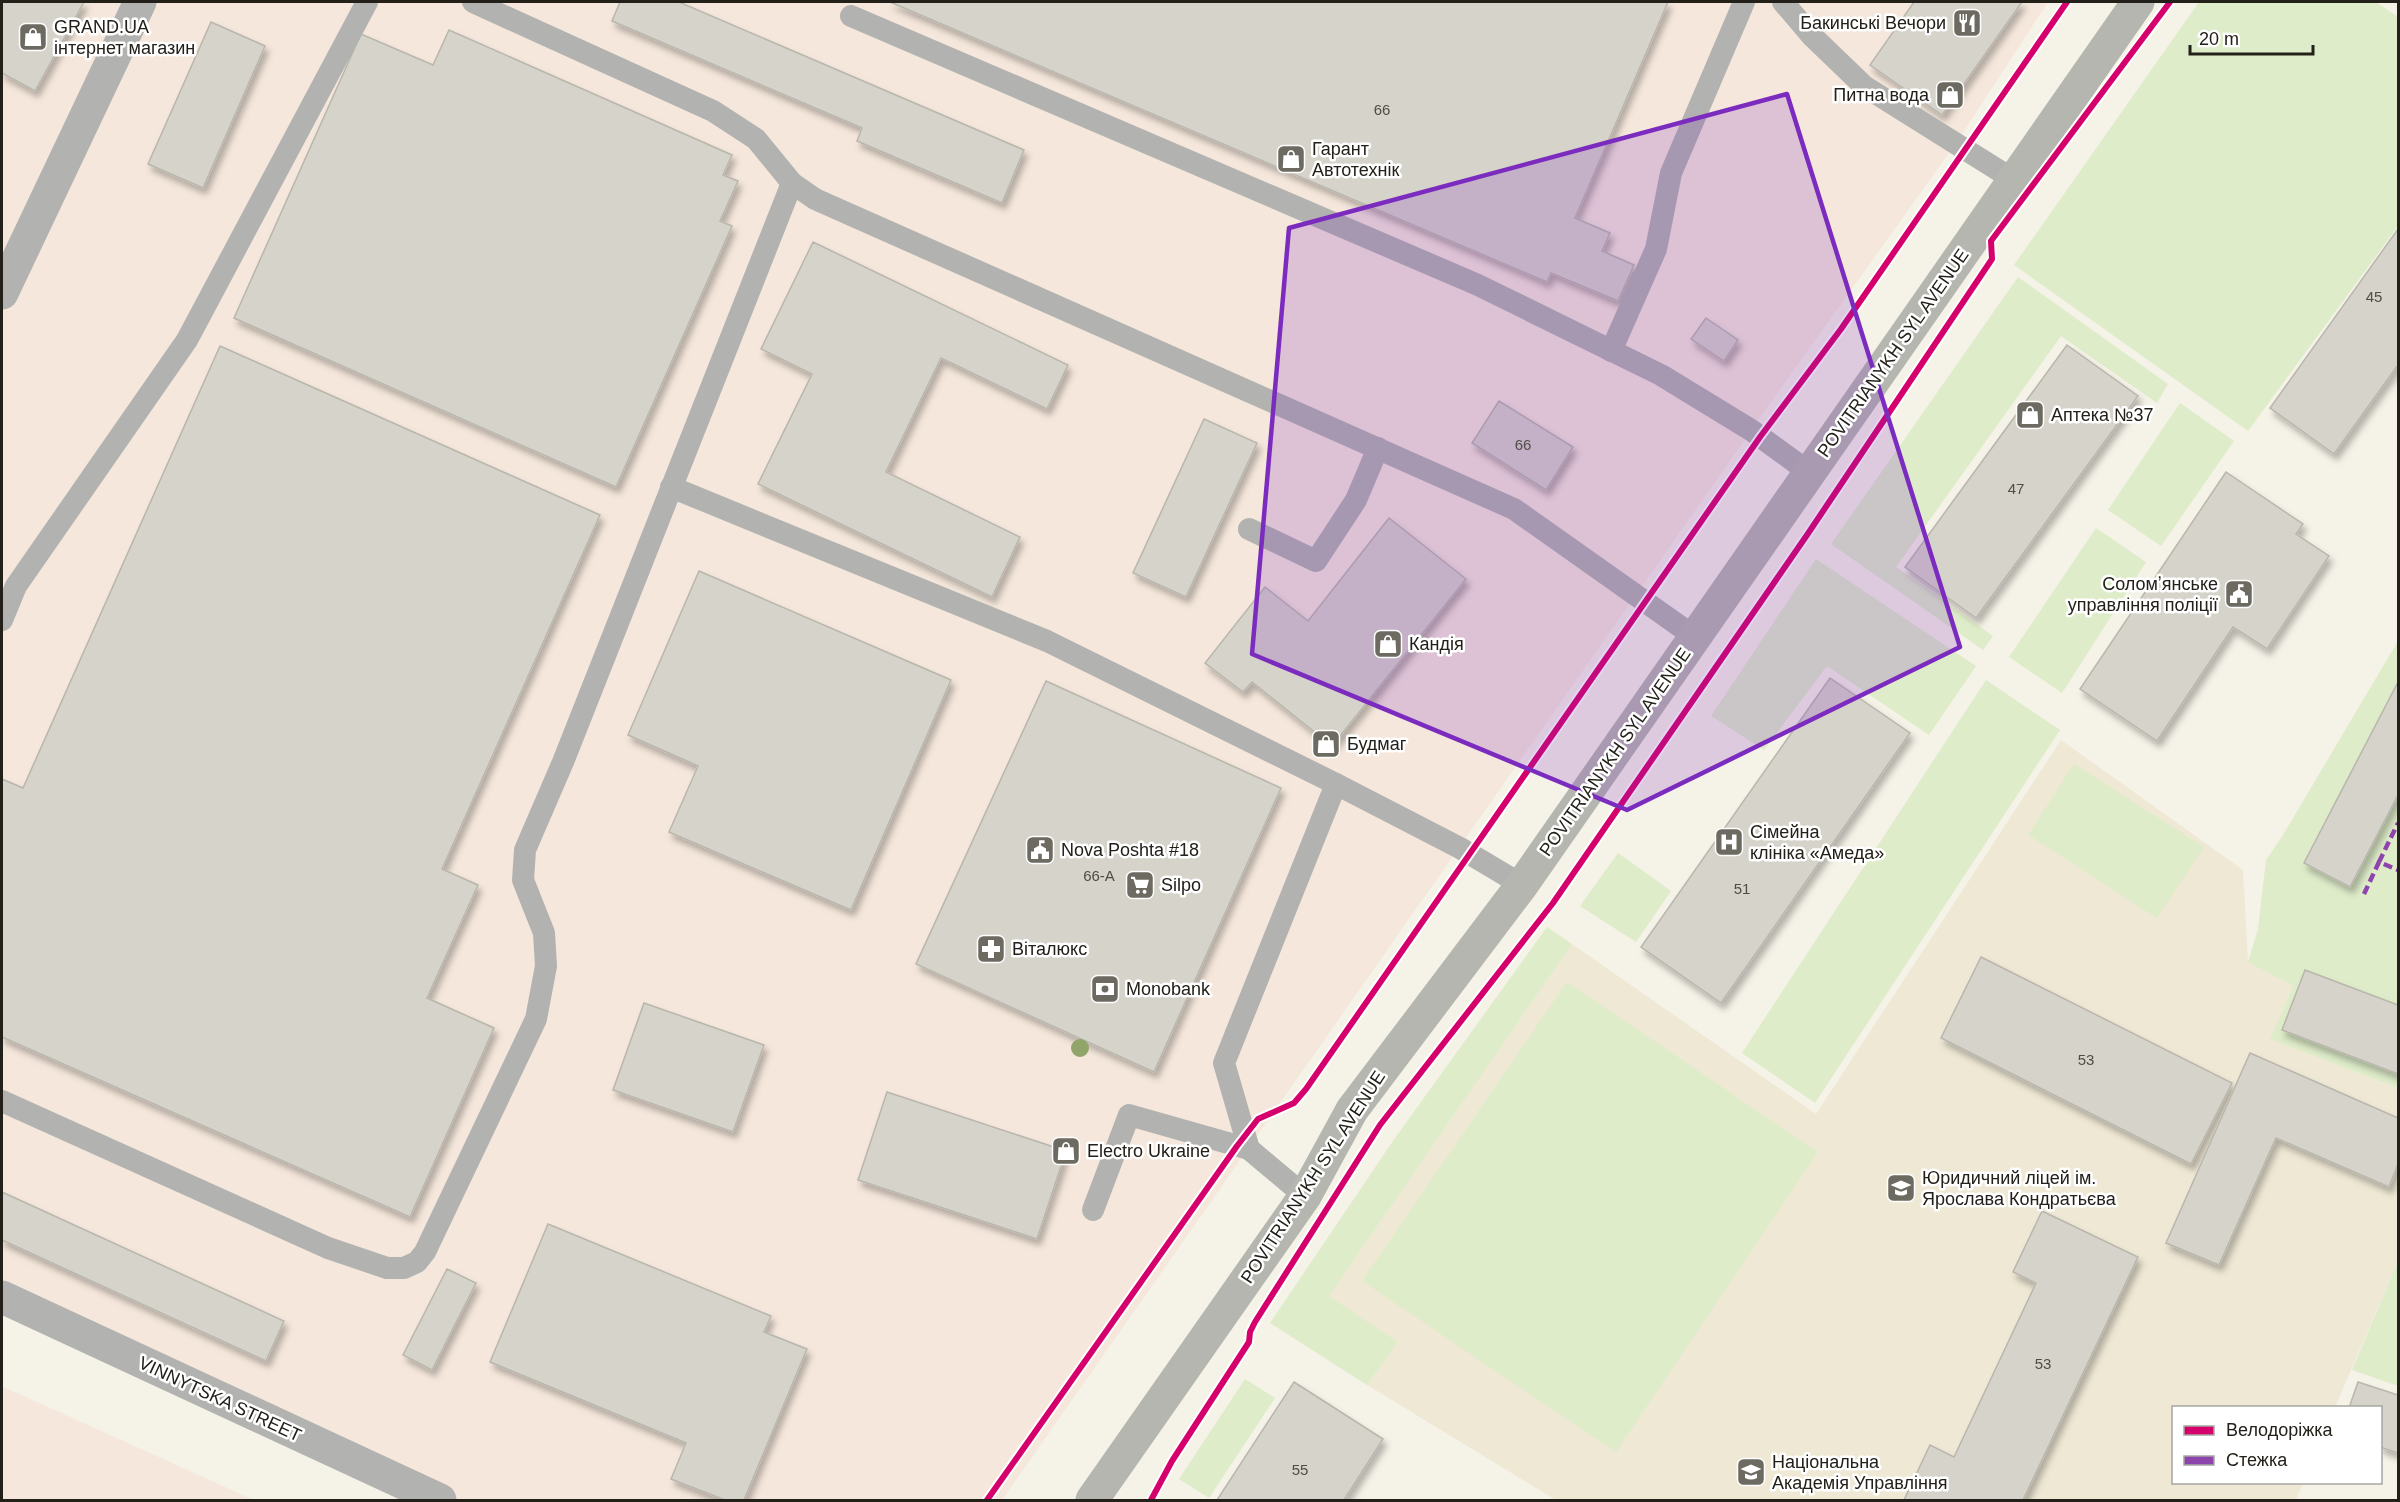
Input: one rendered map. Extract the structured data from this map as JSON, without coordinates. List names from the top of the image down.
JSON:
{
  "streets": {
    "main road": ["POVITRIANYKH SYL AVENUE"],
    "street": ["VINNYTSKA STREET"]
  },
  "places": {
    "restaurant": ["Бакинські Вечори"],
    "shop": [
      "GRAND.UA інтернет магазин",
      "Питна вода",
      "Гарант Автотехнік",
      "Аптека №37",
      "Кандія",
      "Будмаг",
      "Electro Ukraine"
    ],
    "public building": ["Соломʼянське управління поліції", "Nova Poshta #18"],
    "hospital": ["Сімейна клініка «Амеда»"],
    "supermarket": ["Silpo"],
    "pharmacy": ["Віталюкс"],
    "bank": ["Monobank"],
    "school or university": ["Юридичний ліцей ім. Ярослава Кондратьєва", "Національна Академія Управління"]
  },
  "house_numbers": [
    "66",
    "45",
    "66",
    "47",
    "66-А",
    "51",
    "53",
    "53",
    "55"
  ],
  "legend": ["Велодоріжка", "Стежка"],
  "scale_bar": "20 m"
}
